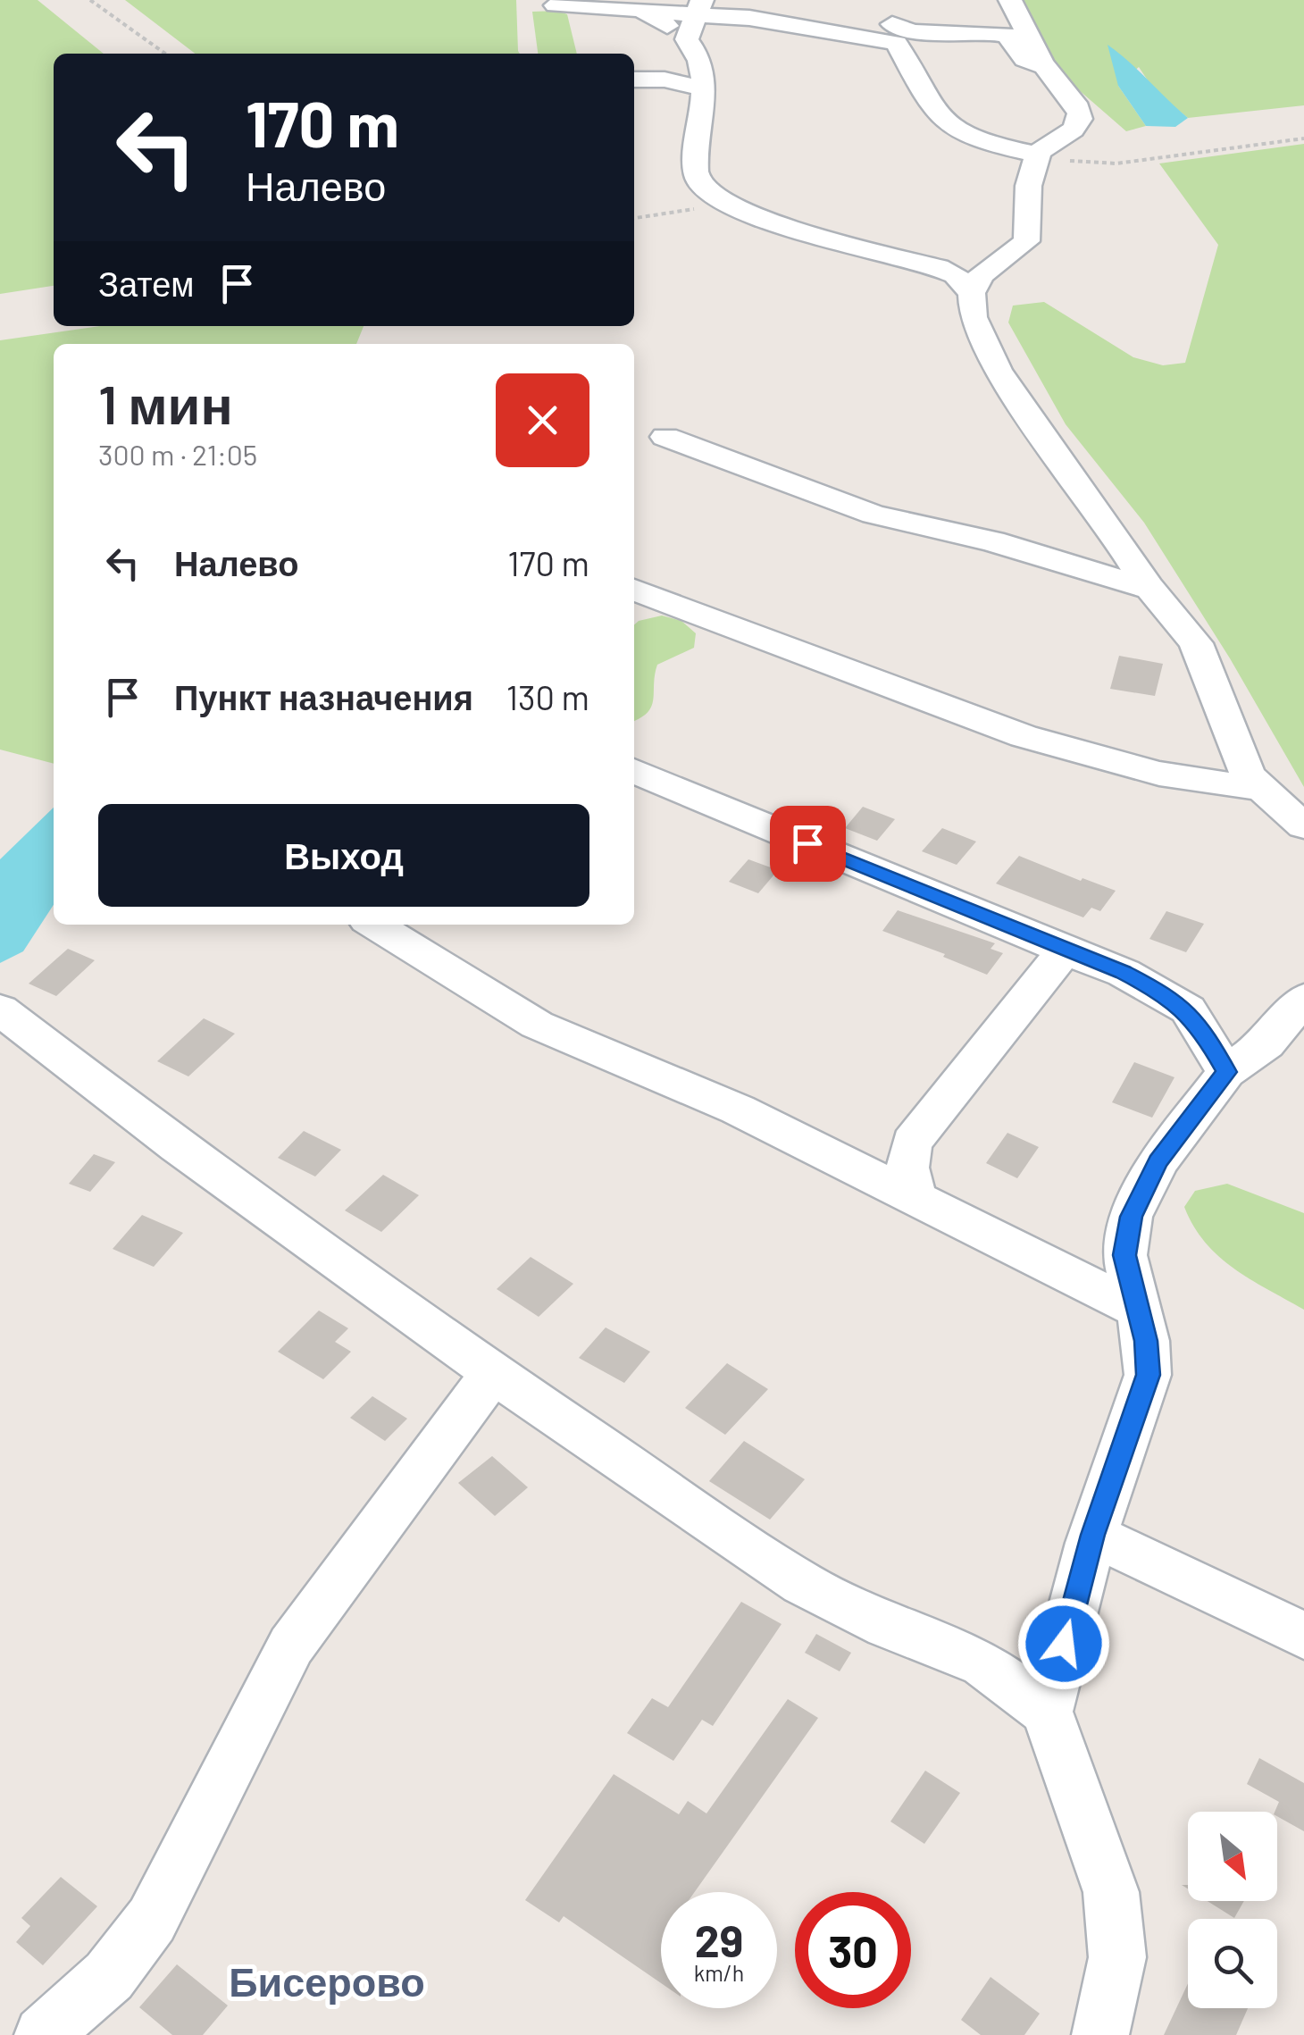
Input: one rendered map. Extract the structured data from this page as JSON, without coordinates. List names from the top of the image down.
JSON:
{
  "districts": ["Бисерово"],
  "north": "bottom right",
  "page": {
    "turn": ["170 m", "Налево"],
    "then": "Затем",
    "heading": ["1 мин", "300 m · 21:05"],
    "list": [
      {
        "name": "Налево",
        "value": "170 m"
      },
      {
        "name": "Пункт назначения",
        "value": "130 m"
      }
    ],
    "buttons": "Выход",
    "speed": "29 km/h",
    "limit": "30"
  }
}
